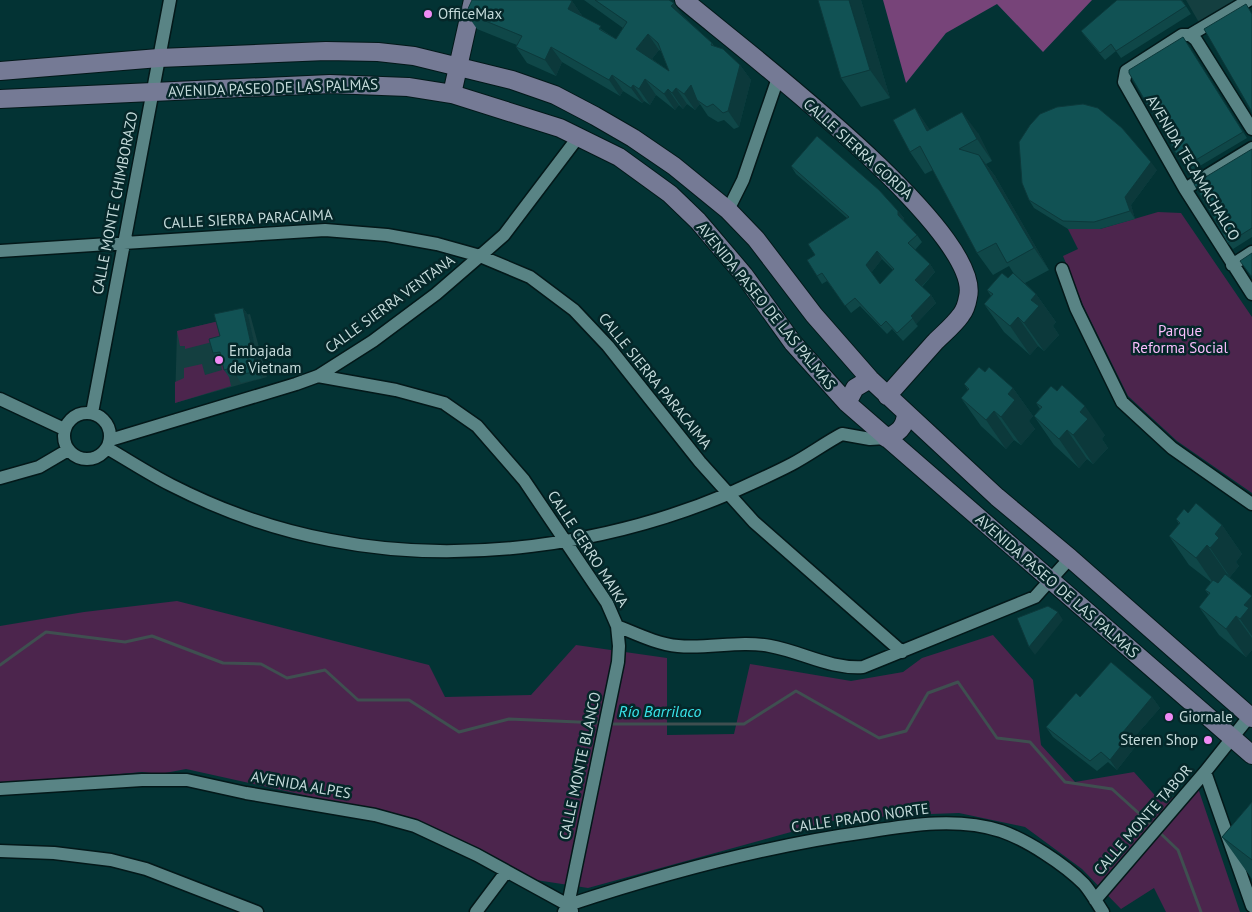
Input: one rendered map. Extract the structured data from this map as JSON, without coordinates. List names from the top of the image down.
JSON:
{
  "streets": {
    "main road": ["AVENIDA PASEO DE LAS PALMAS", "CALLE SIERRA GORDA"],
    "street": [
      "AVENIDA TECAMACHALCO",
      "CALLE MONTE CHIMBORAZO",
      "CALLE SIERRA PARACAIMA",
      "CALLE SIERRA VENTANA",
      "CALLE CERRO MAIKA",
      "CALLE MONTE BLANCO",
      "AVENIDA ALPES",
      "CALLE PRADO NORTE",
      "CALLE MONTE TABOR"
    ]
  },
  "crossings": [
    ["AVENIDA PASEO DE LAS PALMAS", "CALLE SIERRA GORDA"],
    ["AVENIDA PASEO DE LAS PALMAS", "CALLE MONTE CHIMBORAZO"],
    ["AVENIDA PASEO DE LAS PALMAS", "CALLE SIERRA VENTANA"],
    ["AVENIDA PASEO DE LAS PALMAS", "CALLE CERRO MAIKA"],
    ["AVENIDA PASEO DE LAS PALMAS", "CALLE MONTE TABOR"],
    ["CALLE MONTE CHIMBORAZO", "CALLE SIERRA PARACAIMA"],
    ["CALLE MONTE CHIMBORAZO", "CALLE SIERRA VENTANA"],
    ["CALLE SIERRA PARACAIMA", "CALLE SIERRA VENTANA"],
    ["CALLE SIERRA PARACAIMA", "CALLE CERRO MAIKA"],
    ["CALLE SIERRA VENTANA", "CALLE CERRO MAIKA"],
    ["CALLE CERRO MAIKA", "CALLE MONTE BLANCO"],
    ["CALLE MONTE BLANCO", "AVENIDA ALPES"],
    ["CALLE MONTE BLANCO", "CALLE PRADO NORTE"],
    ["AVENIDA ALPES", "CALLE PRADO NORTE"],
    ["CALLE PRADO NORTE", "CALLE MONTE TABOR"]
  ],
  "water": ["Río Barrilaco"],
  "parks": ["Parque Reforma Social"],
  "places": [
    "OfficeMax",
    "Embajada de Vietnam",
    "Giornale",
    "Steren Shop"
  ]
}
